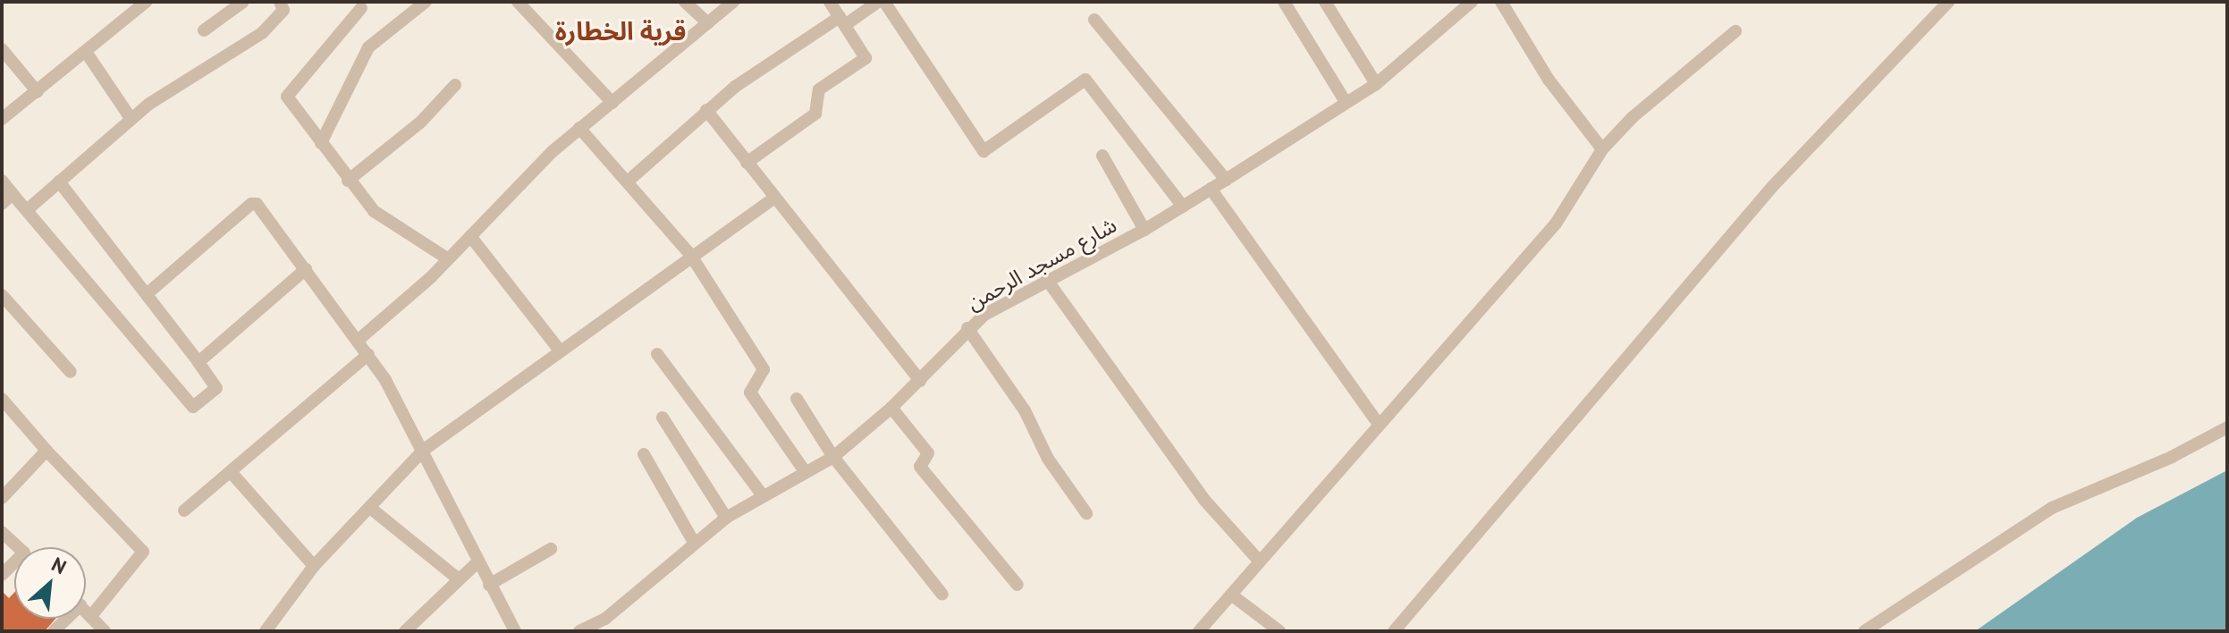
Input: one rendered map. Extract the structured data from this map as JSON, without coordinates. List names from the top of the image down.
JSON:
{
  "streets": {
    "street": ["شارع مسجد الرحمن"]
  },
  "districts": ["قرية الخطارة"],
  "north": "top right"
}
